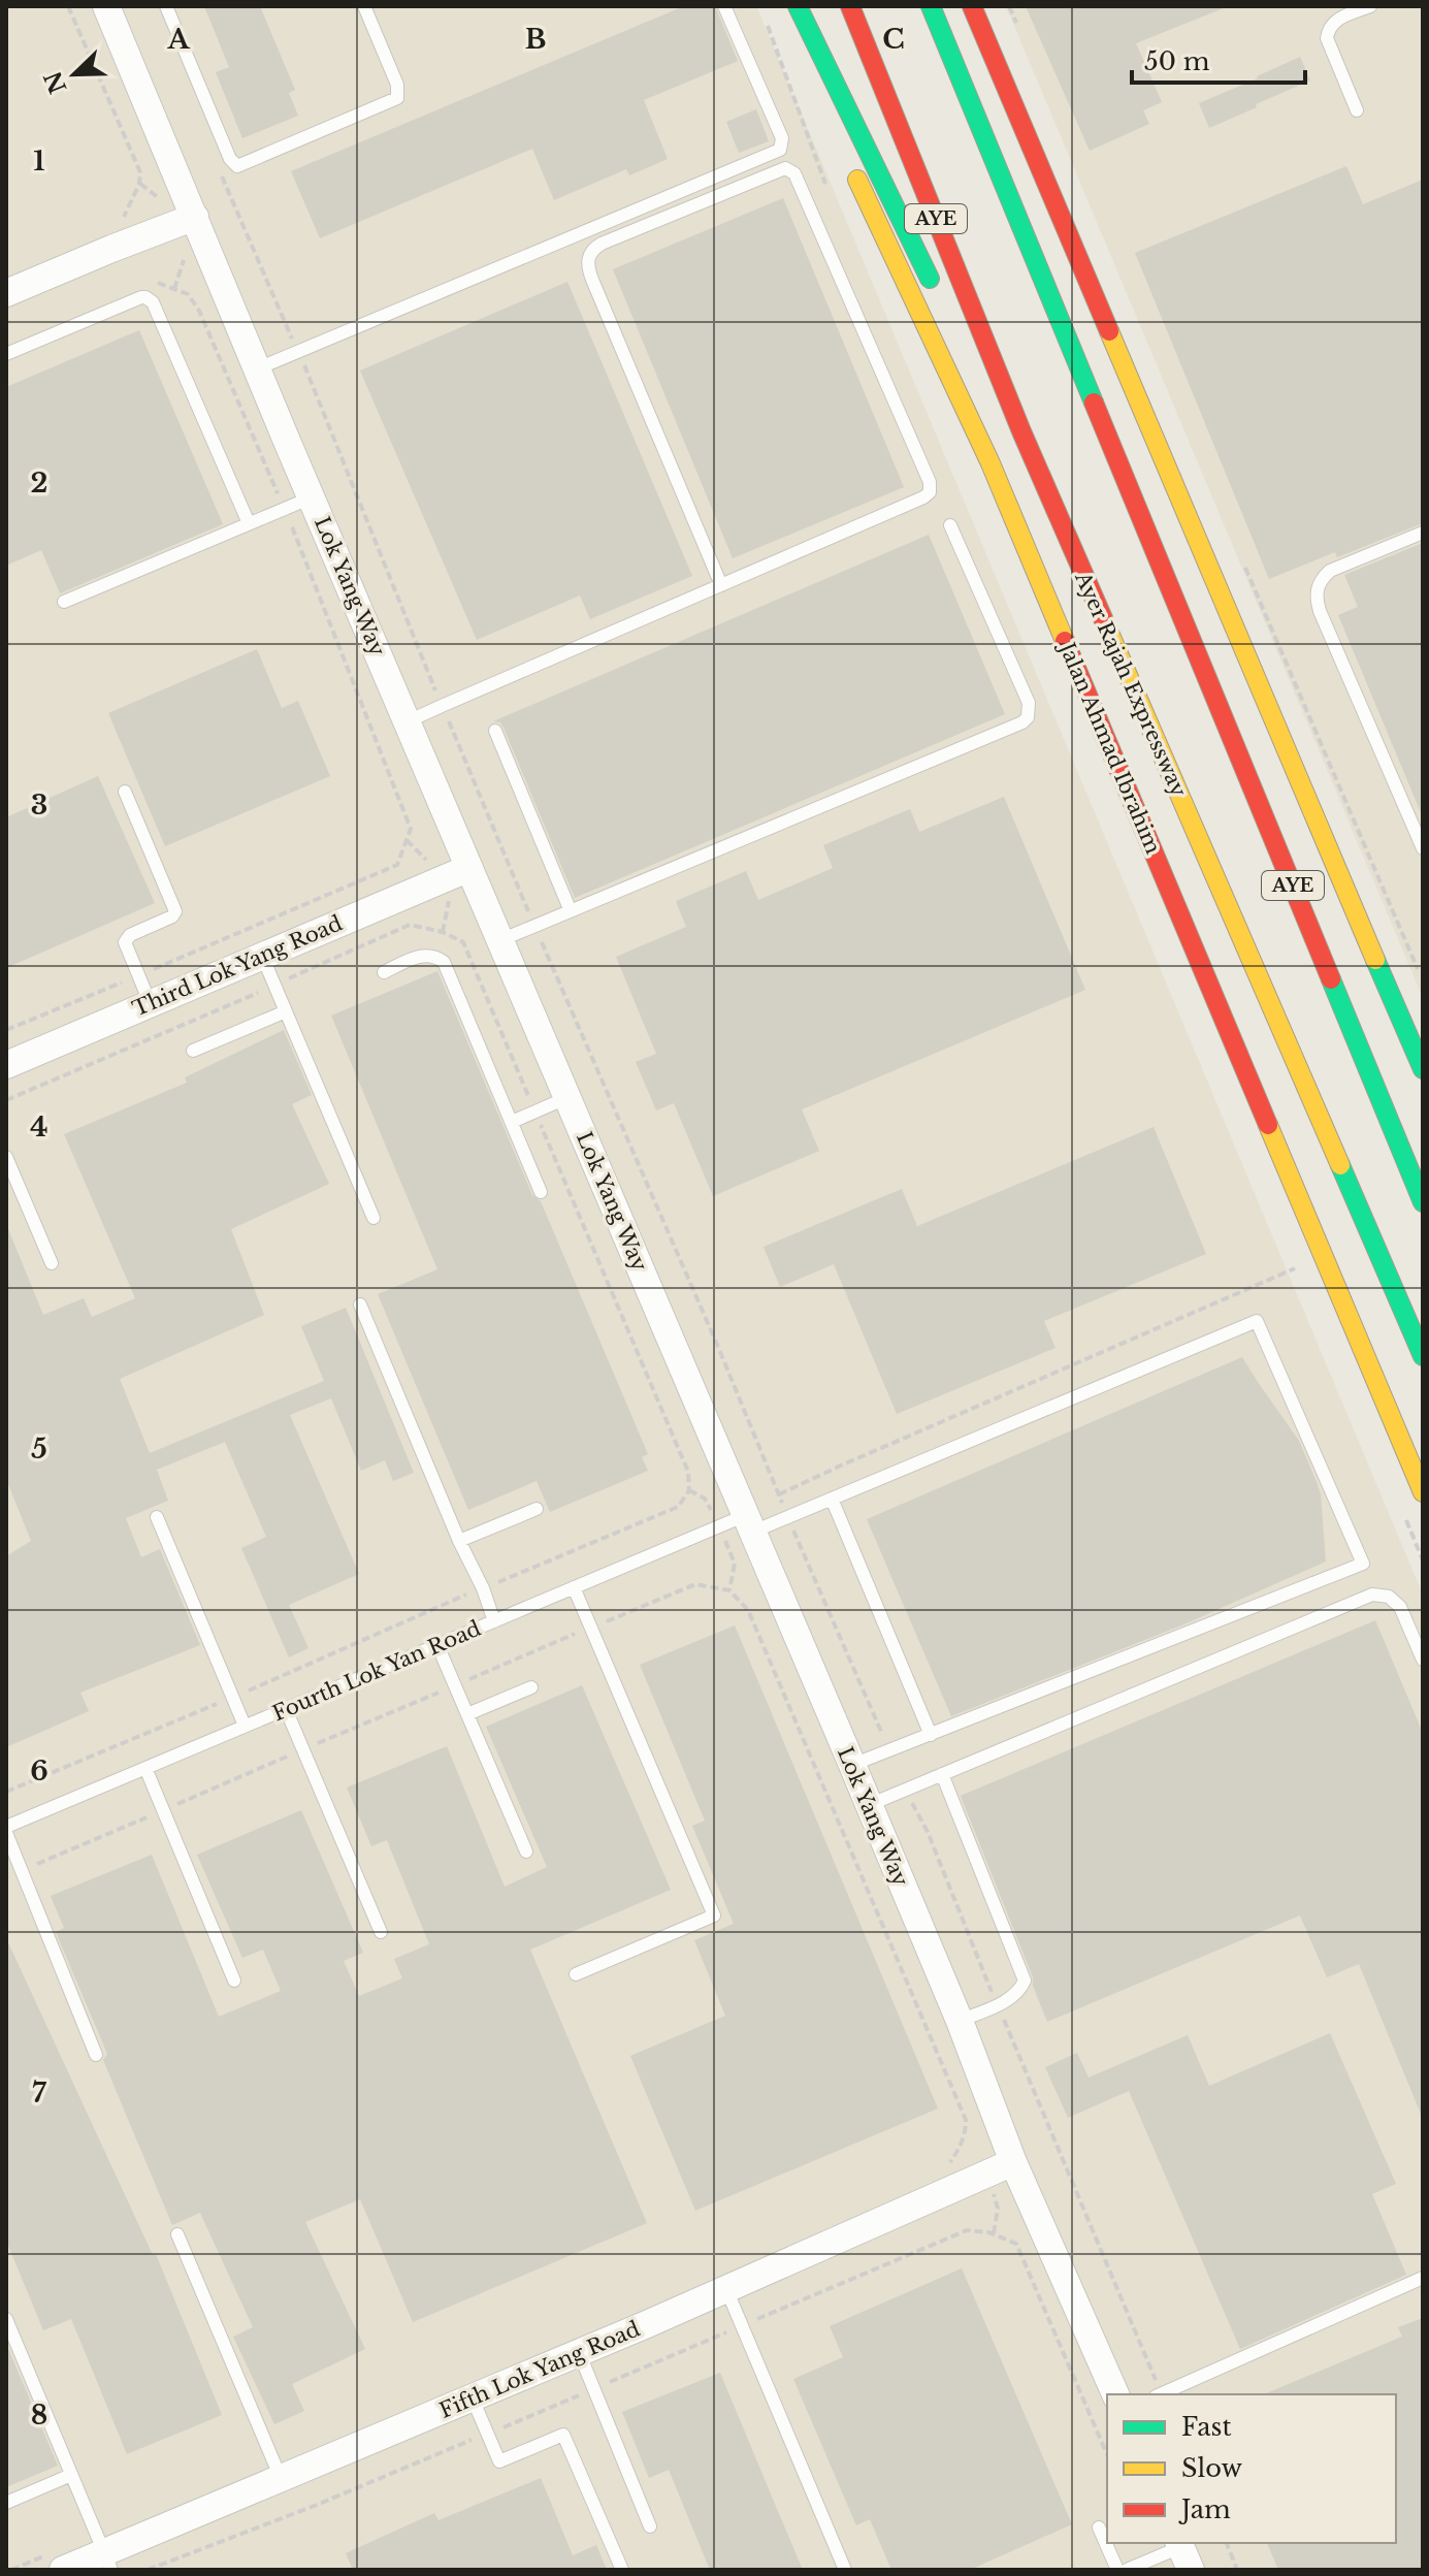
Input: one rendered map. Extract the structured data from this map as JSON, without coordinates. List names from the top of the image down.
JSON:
{
  "streets": {
    "main road": ["AYE", "Ayer Rajah Expressway", "Jalan Ahmad Ibrahim"],
    "street": ["Lok Yang Way", "Third Lok Yang Road", "Fifth Lok Yang Road"],
    "lane": ["Fourth Lok Yan Road"]
  },
  "crossings": [
    ["Lok Yang Way", "Third Lok Yang Road"],
    ["Lok Yang Way", "Fourth Lok Yan Road"],
    ["Lok Yang Way", "Fifth Lok Yang Road"]
  ],
  "legend": ["Fast", "Slow", "Jam"],
  "scale_bar": "50 m",
  "north": "bottom left",
  "grid": {
    "columns": ["A", "B", "C"],
    "rows": [
      "1",
      "2",
      "3",
      "4",
      "5",
      "6",
      "7",
      "8"
    ]
  }
}
